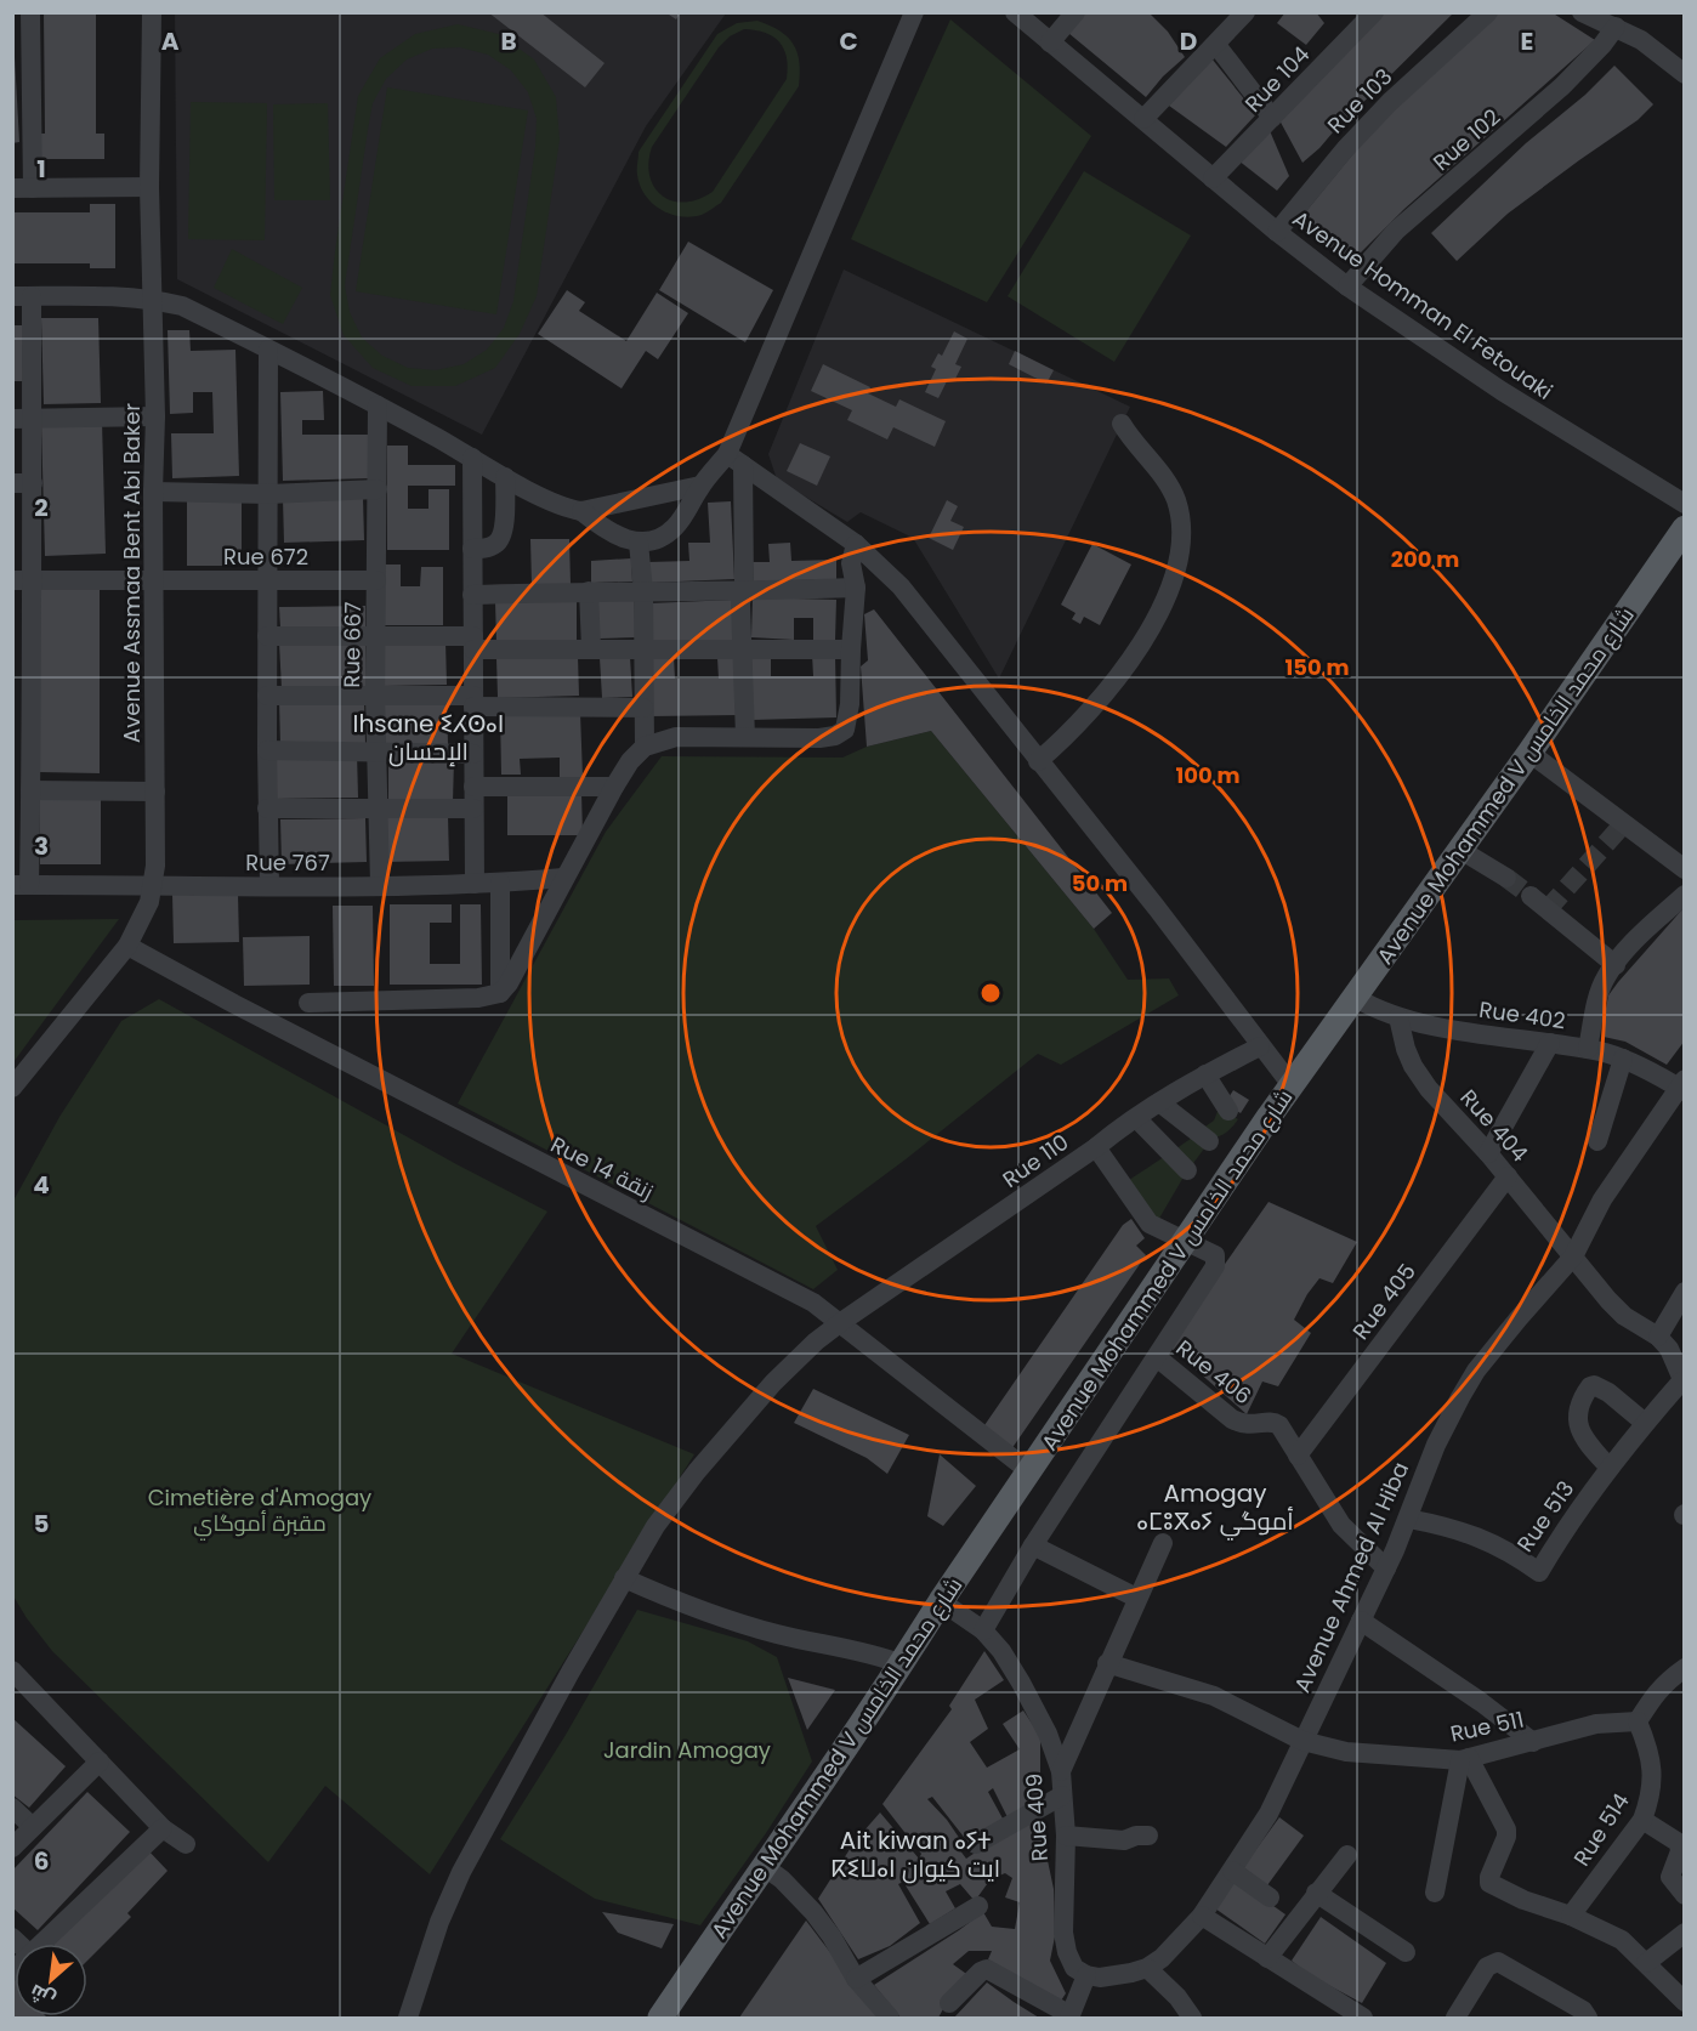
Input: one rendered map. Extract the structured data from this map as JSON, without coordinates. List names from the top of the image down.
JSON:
{
  "streets": {
    "main road": ["Avenue Mohammed V شارع محمد الخامس"],
    "street": [
      "Rue 104",
      "Rue 103",
      "Rue 102",
      "Avenue Homman El Fetouaki",
      "Rue 672",
      "Avenue Assmaa Bent Abi Baker",
      "Rue 667",
      "Rue 767",
      "Rue 402",
      "Rue 404",
      "Rue 110",
      "Rue 14 زنقة",
      "Rue 405",
      "Rue 406",
      "Rue 513",
      "Avenue Ahmed Al Hiba",
      "Rue 511",
      "Rue 409",
      "Rue 514"
    ]
  },
  "crossings": [
    ["Rue 104", "Avenue Homman El Fetouaki"],
    ["Rue 103", "Avenue Homman El Fetouaki"],
    ["Rue 102", "Avenue Homman El Fetouaki"],
    ["Rue 672", "Avenue Assmaa Bent Abi Baker"],
    ["Rue 672", "Rue 667"],
    ["Avenue Assmaa Bent Abi Baker", "Rue 767"],
    ["Avenue Assmaa Bent Abi Baker", "Rue 14 زنقة"],
    ["Rue 667", "Rue 767"],
    ["Avenue Mohammed V شارع محمد الخامس", "Rue 402"],
    ["Avenue Mohammed V شارع محمد الخامس", "Rue 14 زنقة"],
    ["Avenue Mohammed V شارع محمد الخامس", "Rue 409"],
    ["Rue 402", "Rue 404"],
    ["Rue 402", "Avenue Ahmed Al Hiba"],
    ["Rue 404", "Rue 405"],
    ["Rue 404", "Avenue Ahmed Al Hiba"],
    ["Rue 110", "Rue 14 زنقة"],
    ["Rue 405", "Rue 406"],
    ["Rue 406", "Avenue Ahmed Al Hiba"],
    ["Rue 513", "Avenue Ahmed Al Hiba"],
    ["Avenue Ahmed Al Hiba", "Rue 511"],
    ["Avenue Ahmed Al Hiba", "Rue 409"],
    ["Rue 511", "Rue 514"]
  ],
  "districts": ["Ihsane ⵉⵃⵙⴰⵏ الإحسان", "Amogay ⴰⵎⵓⴳⴰⵢ أموگي", "Ait kiwan ⴰⵢⵜ ⴽⵉⵡⴰⵏ ايت كيوان"],
  "parks": ["Cimetière d'Amogay مقبرة أموگاي", "Jardin Amogay"],
  "north": "bottom left",
  "grid": {
    "columns": [
      "A",
      "B",
      "C",
      "D",
      "E"
    ],
    "rows": [
      "1",
      "2",
      "3",
      "4",
      "5",
      "6"
    ]
  },
  "rings": [
    "200 m",
    "150 m",
    "100 m",
    "50 m"
  ]
}
